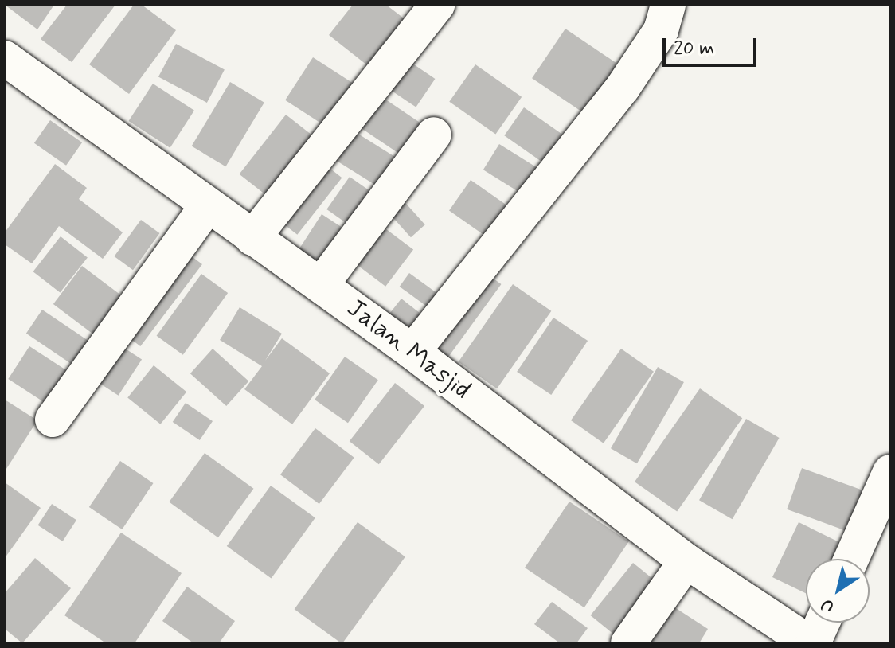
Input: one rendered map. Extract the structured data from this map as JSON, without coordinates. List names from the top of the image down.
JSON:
{
  "streets": {
    "street": ["Jalan Masjid"]
  },
  "scale_bar": "20 m",
  "north": "bottom left"
}
